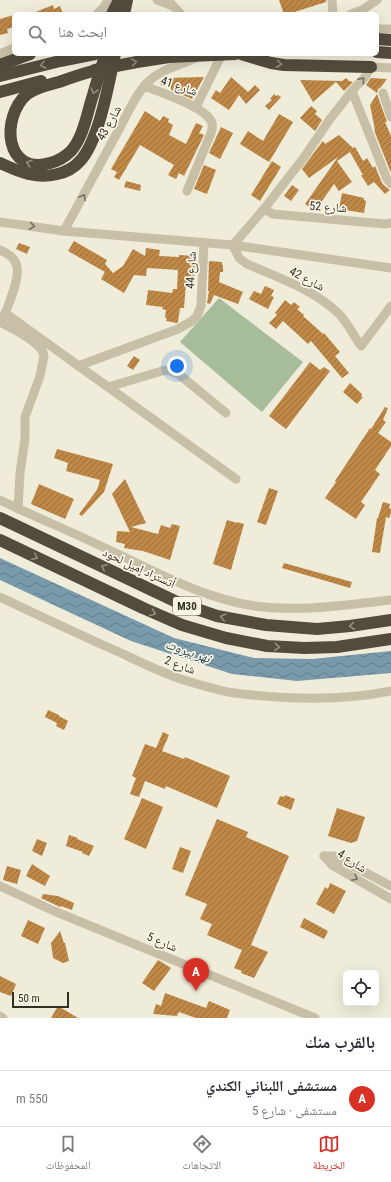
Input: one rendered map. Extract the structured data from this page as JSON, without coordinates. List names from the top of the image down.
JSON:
{
  "streets": {
    "highway": ["أتستراد إميل لحود", "M30"],
    "street": [
      "شارع 41",
      "شارع 43",
      "شارع 52",
      "شارع 44",
      "شارع 42",
      "شارع 2",
      "شارع 4",
      "شارع 5"
    ]
  },
  "crossings": [
    ["شارع 41", "شارع 43"]
  ],
  "one_way": ["شارع 43"],
  "water": ["نهر بيروت"],
  "scale_bar": "50 m",
  "page": {
    "search": "ابحث هنا",
    "pins": "A",
    "scale": "50 m",
    "heading": "بالقرب منك",
    "list": [
      {
        "mark": "A",
        "name": "مستشفى اللبناني الكندي",
        "note": "مستشفى · شارع 5",
        "value": "550 m"
      }
    ],
    "nav": ["الخريطة", "الاتجاهات", "المحفوظات"]
  }
}
